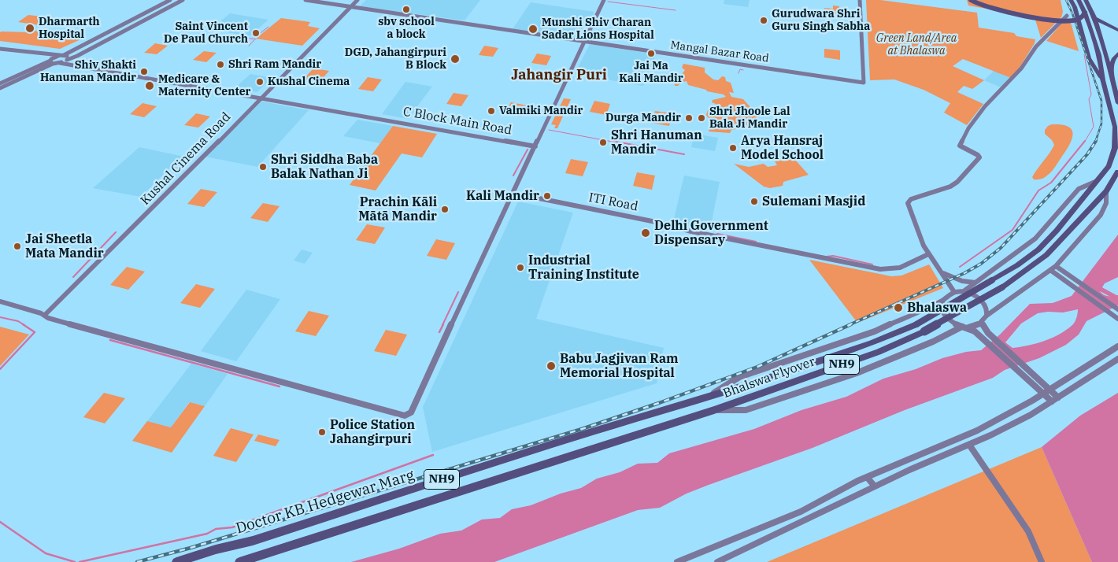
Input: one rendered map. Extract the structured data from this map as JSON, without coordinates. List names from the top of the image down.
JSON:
{
  "streets": {
    "highway": ["NH9", "Bhalswa Flyover", "Doctor KB Hedgewar Marg"],
    "street": [
      "Mangal Bazar Road",
      "C Block Main Road",
      "Kushal Cinema Road",
      "ITI Road"
    ]
  },
  "crossings": [
    ["Mangal Bazar Road", "Kushal Cinema Road"],
    ["C Block Main Road", "Kushal Cinema Road"],
    ["Bhalswa Flyover", "Doctor KB Hedgewar Marg"]
  ],
  "districts": ["Jahangir Puri"],
  "parks": ["Green Land/Area at Bhalaswa"],
  "places": [
    "sbv school a block",
    "Gurudwara Shri Guru Singh Sabha",
    "Dharmarth Hospital",
    "Munshi Shiv Charan Sadar Lions Hospital",
    "Saint Vincent De Paul Church",
    "Jai Ma Kali Mandir",
    "DGD, Jahangirpuri B Block",
    "Shri Ram Mandir",
    "Shiv Shakti Hanuman Mandir",
    "Kushal Cinema",
    "Medicare & Maternity Center",
    "Valmiki Mandir",
    "Durga Mandir",
    "Shri Jhoole Lal Bala Ji Mandir",
    "Shri Hanuman Mandir",
    "Arya Hansraj Model School",
    "Shri Siddha Baba Balak Nathan Ji",
    "Kali Mandir",
    "Sulemani Masjid",
    "Prachin Kāli Mātā Mandir",
    "Delhi Government Dispensary",
    "Jai Sheetla Mata Mandir",
    "Industrial Training Institute",
    "Bhalaswa",
    "Babu Jagjivan Ram Memorial Hospital",
    "Police Station Jahangirpuri"
  ]
}
